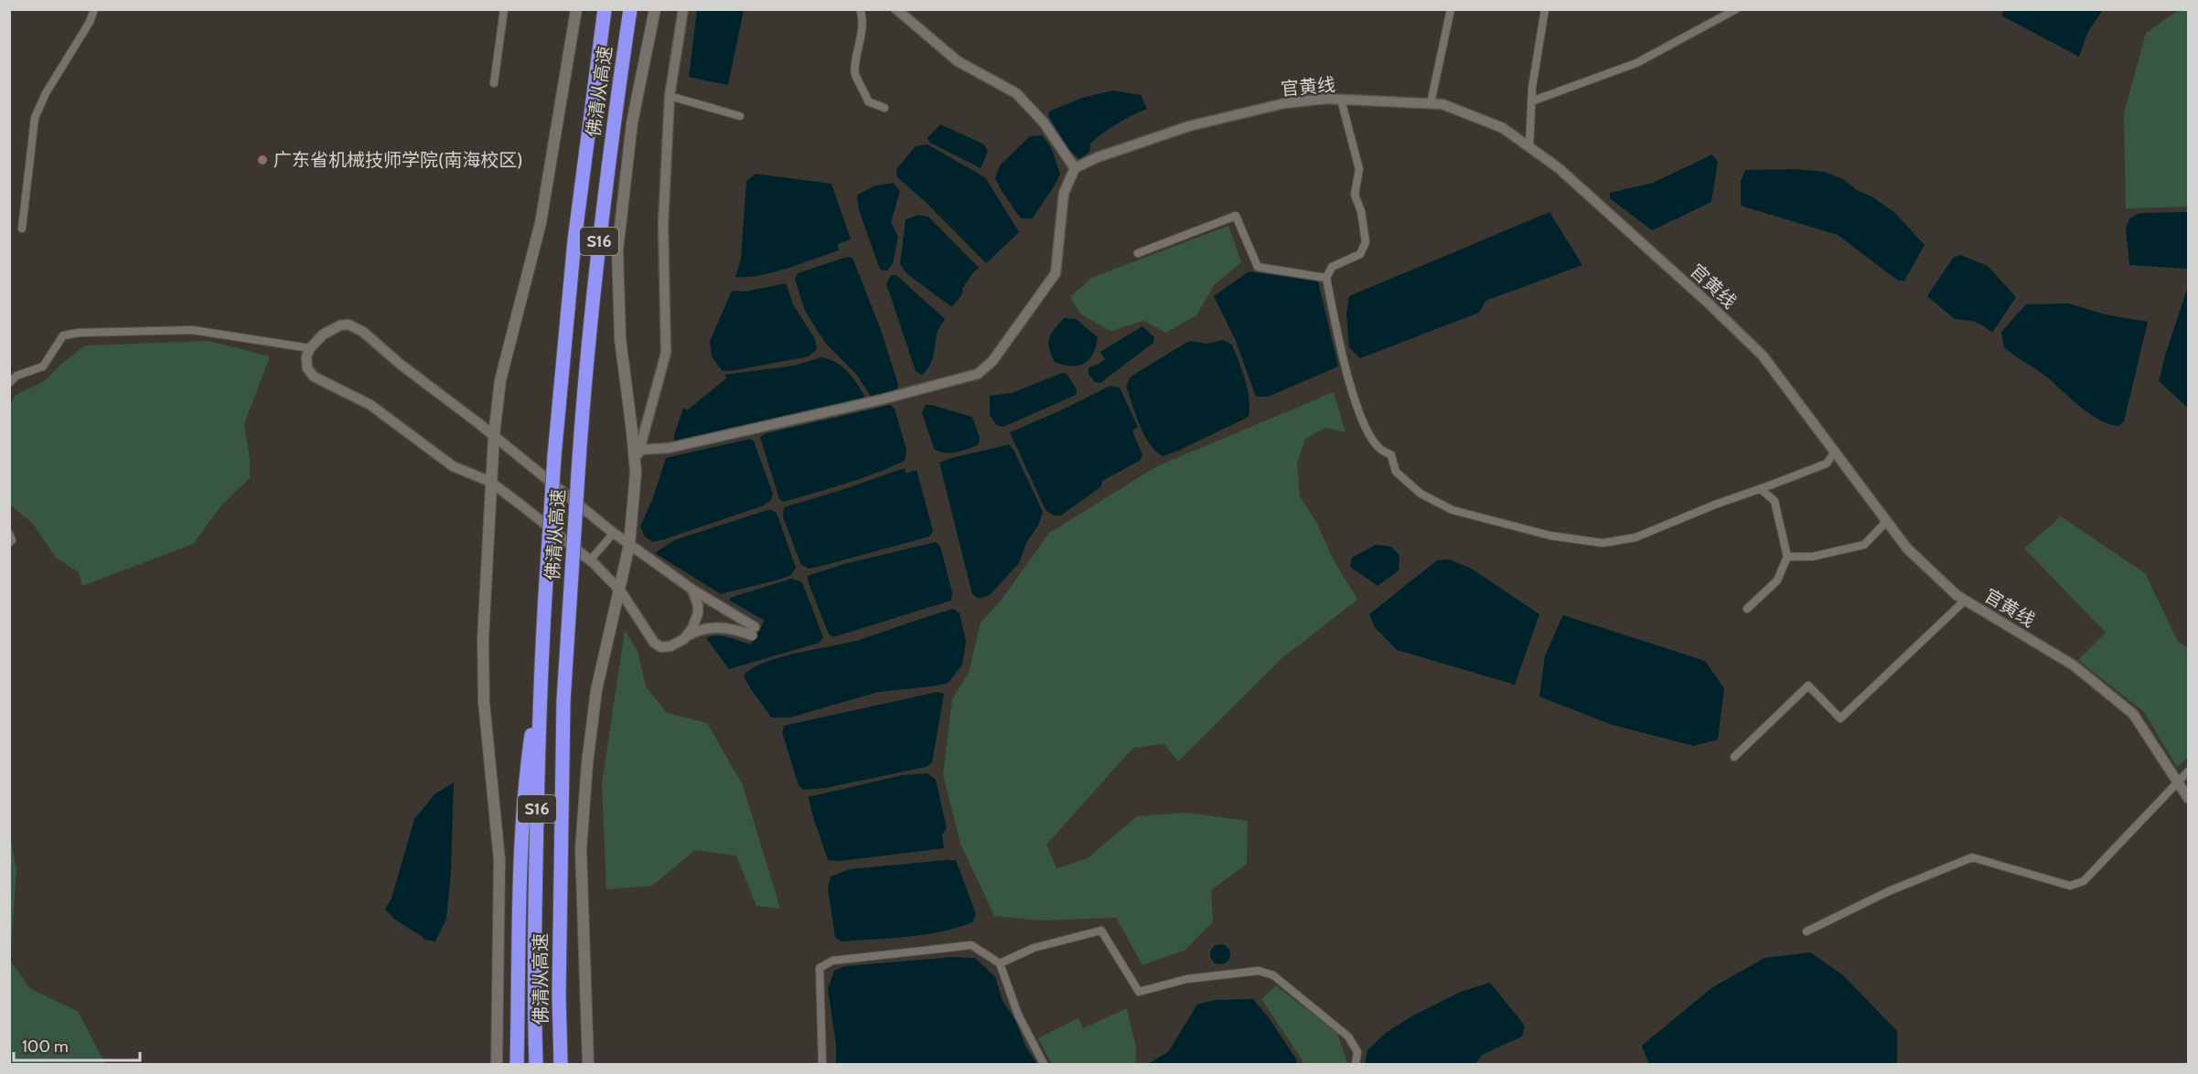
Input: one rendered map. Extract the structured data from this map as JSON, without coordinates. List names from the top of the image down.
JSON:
{
  "streets": {
    "highway": ["佛清从高速", "S16"],
    "street": ["官黄线"]
  },
  "places": ["广东省机械技师学院(南海校区)"],
  "scale_bar": "100 m"
}
